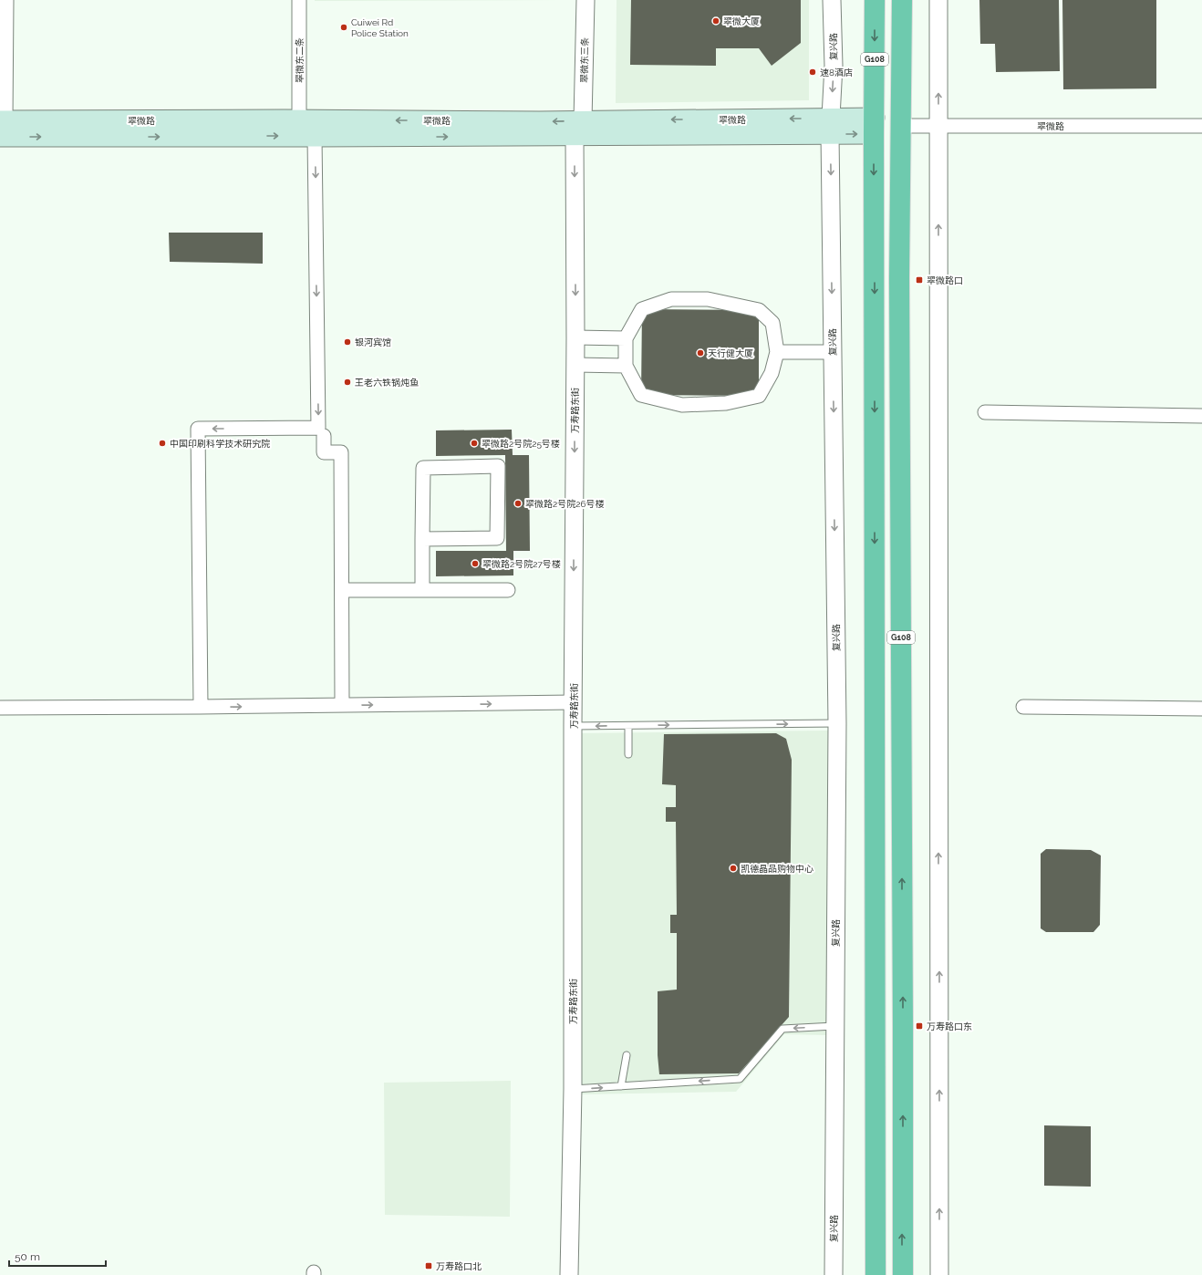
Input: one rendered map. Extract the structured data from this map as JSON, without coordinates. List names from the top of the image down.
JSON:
{
  "streets": {
    "highway": ["G108"],
    "main road": ["翠微路"],
    "street": [
      "复兴路",
      "翠微东二条",
      "翠微东三条",
      "万寿路东街"
    ]
  },
  "crossings": [
    ["复兴路", "翠微路"],
    ["G108", "翠微路"],
    ["翠微东二条", "翠微路"],
    ["翠微东三条", "翠微路"],
    ["翠微东三条", "万寿路东街"],
    ["翠微路", "万寿路东街"]
  ],
  "one_way": ["万寿路东街"],
  "places": {
    "other": [
      "翠微大厦",
      "Cuiwei Rd Police Station",
      "速8酒店",
      "银河宾馆",
      "天行健大厦",
      "王老六铁锅炖鱼",
      "中国印刷科学技术研究院",
      "翠微路2号院25号楼",
      "翠微路2号院26号楼",
      "翠微路2号院27号楼",
      "凯德晶品购物中心"
    ],
    "transit": ["翠微路口", "万寿路口东", "万寿路口北"]
  },
  "scale_bar": "50 m"
}
